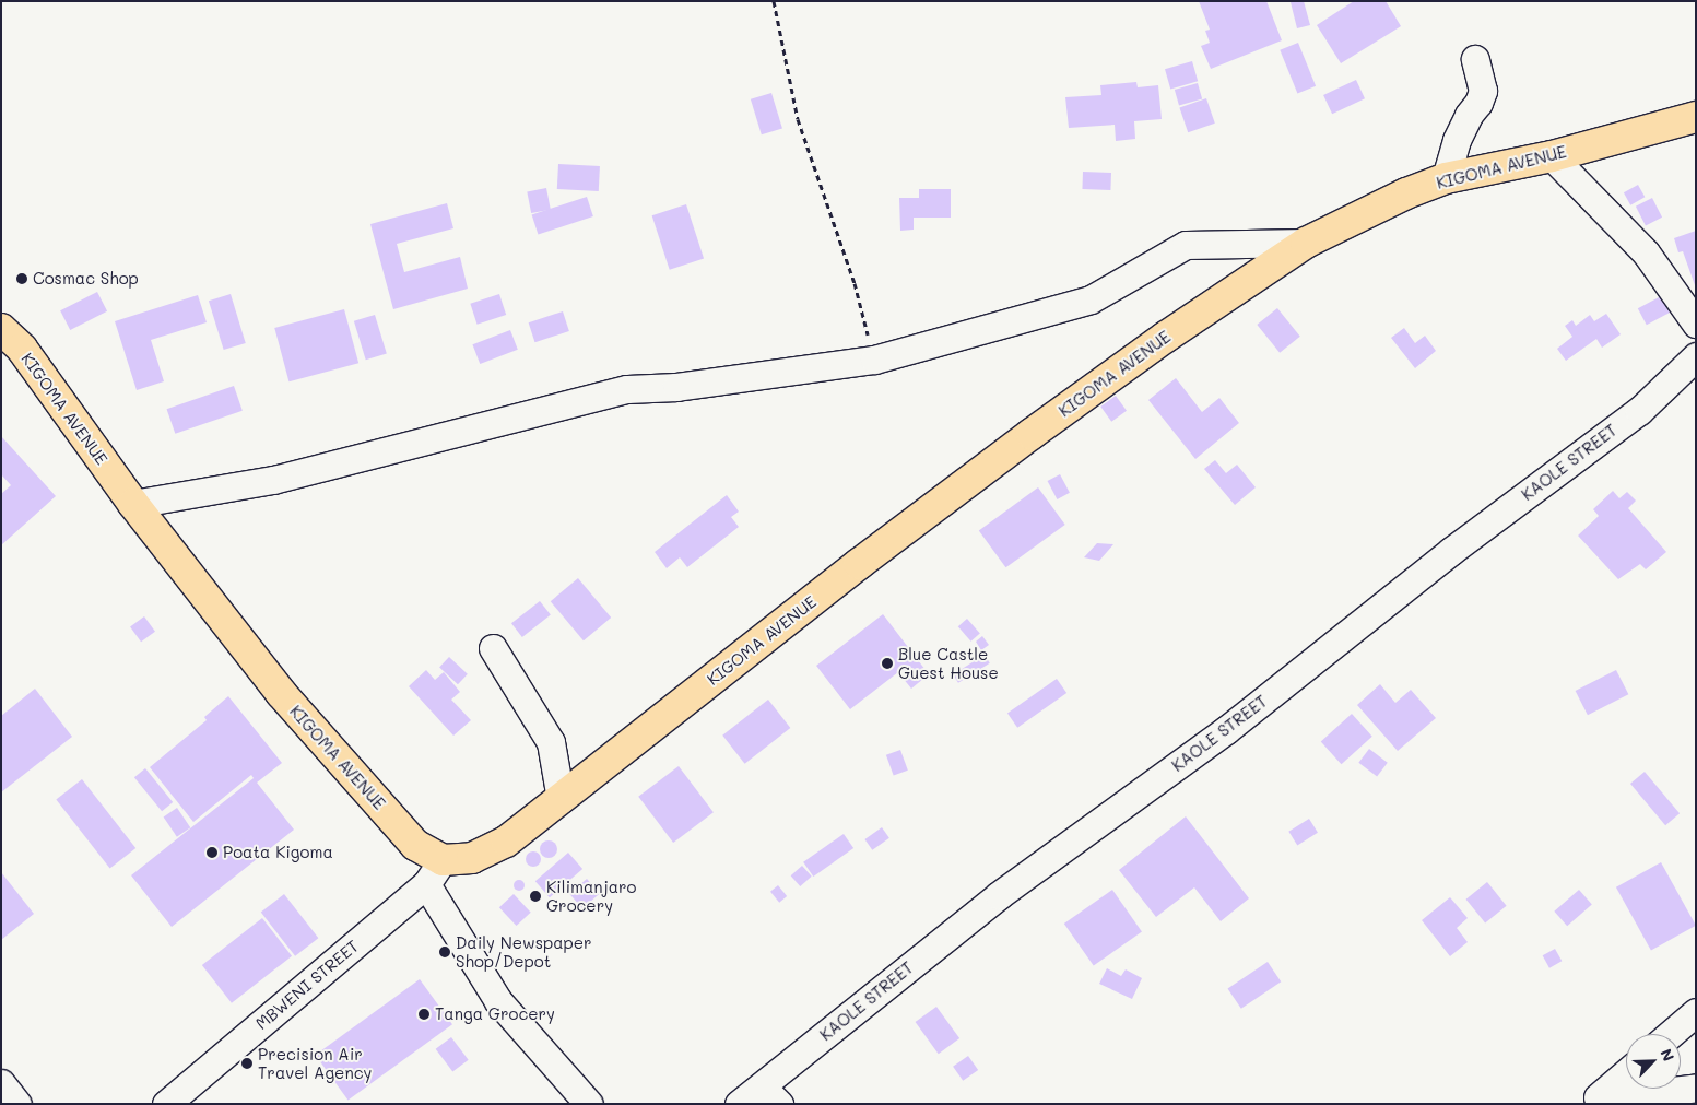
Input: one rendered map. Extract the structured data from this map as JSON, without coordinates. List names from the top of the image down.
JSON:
{
  "streets": {
    "main road": ["KIGOMA AVENUE"],
    "street": ["KAOLE STREET", "MBWENI STREET"]
  },
  "crossings": [
    ["KIGOMA AVENUE", "MBWENI STREET"]
  ],
  "places": [
    "Cosmac Shop",
    "Blue Castle Guest House",
    "Poata Kigoma",
    "Kilimanjaro Grocery",
    "Daily Newspaper Shop/Depot",
    "Tanga Grocery",
    "Precision Air Travel Agency"
  ],
  "north": "top right"
}
